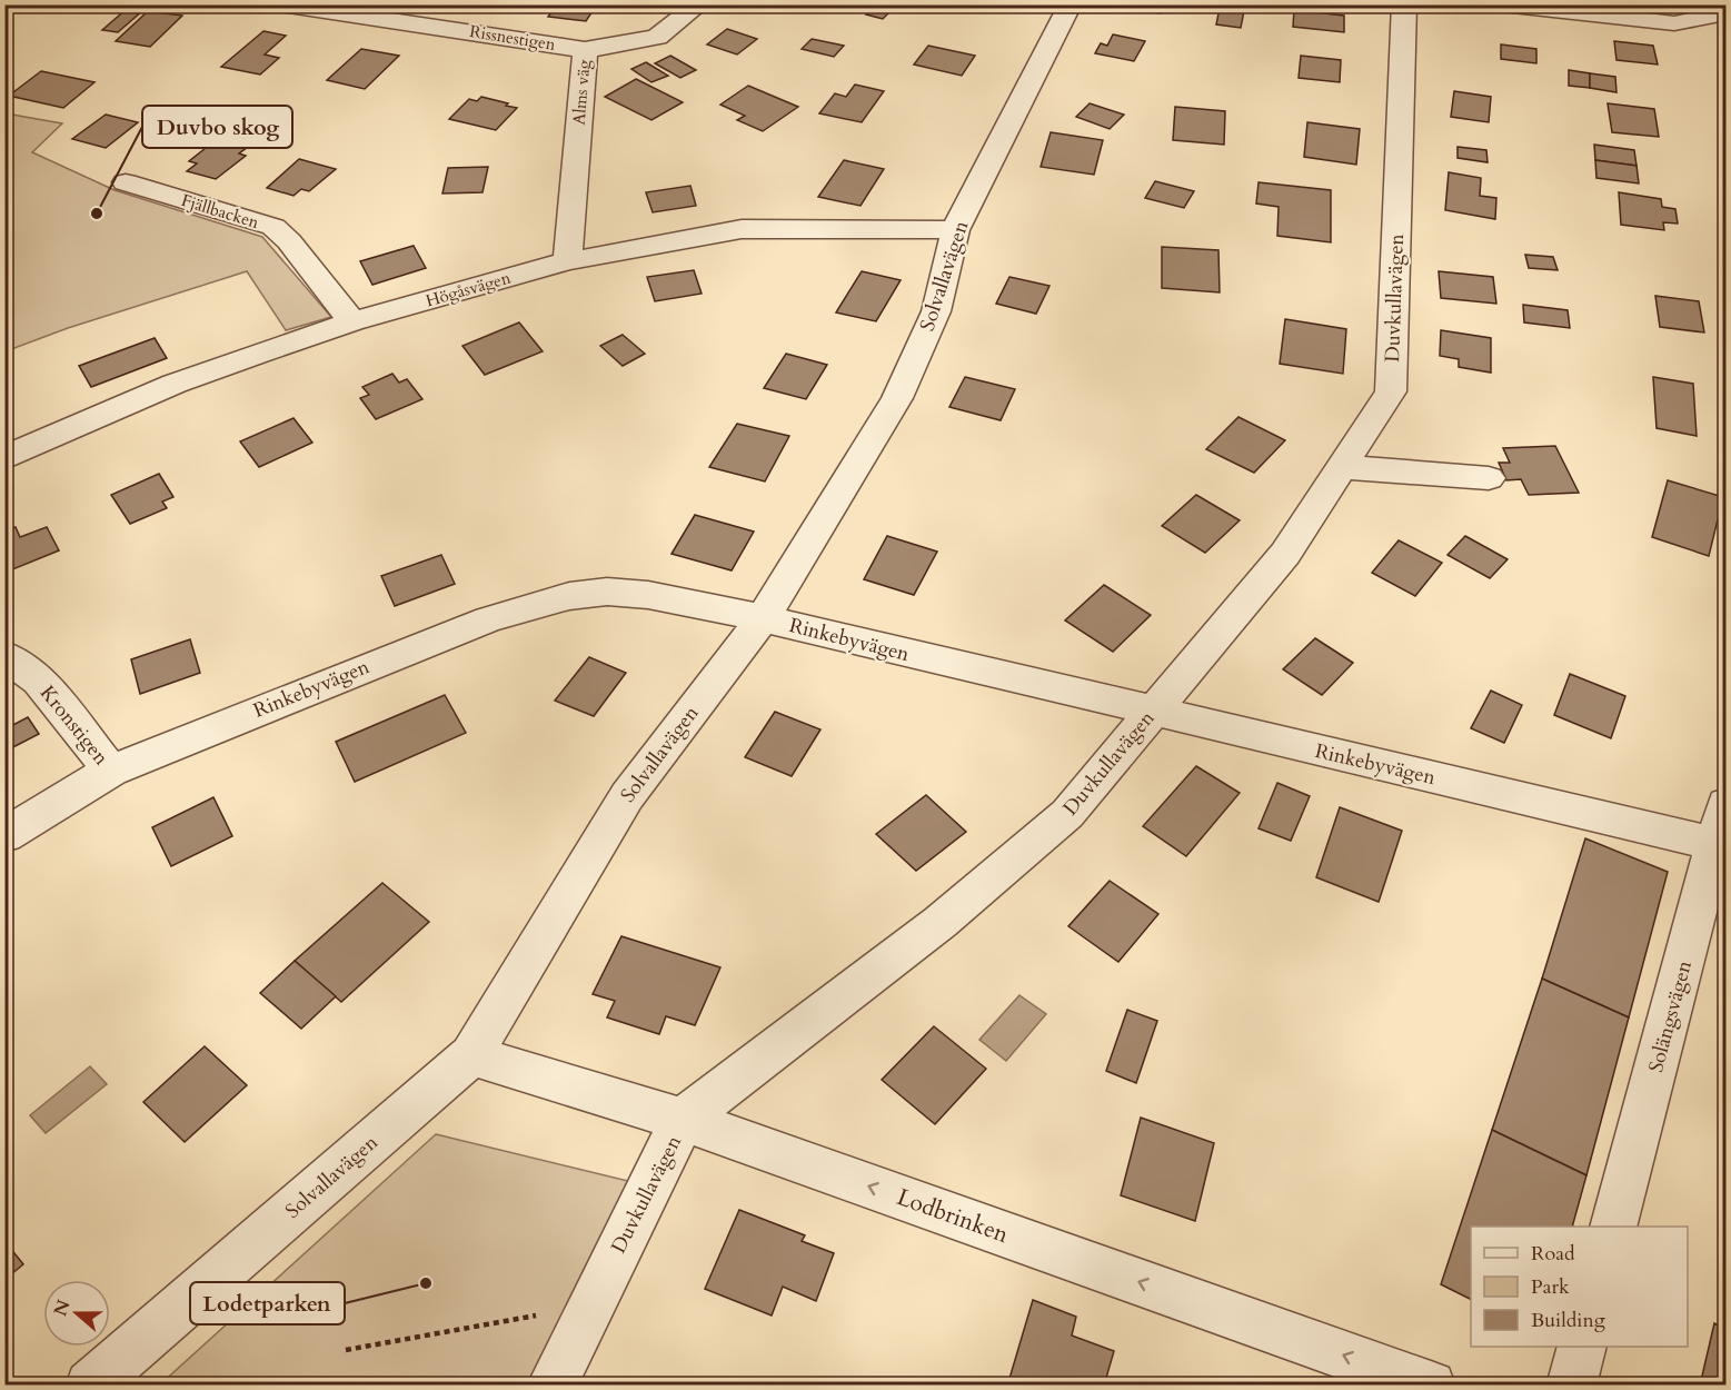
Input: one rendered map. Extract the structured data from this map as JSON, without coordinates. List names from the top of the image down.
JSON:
{
  "streets": {
    "street": [
      "Rissnestigen",
      "Alms väg",
      "Fjällbacken",
      "Solvallavägen",
      "Högåsvägen",
      "Duvkullavägen",
      "Rinkebyvägen",
      "Kronstigen",
      "Solängsvägen",
      "Lodbrinken"
    ]
  },
  "crossings": [
    ["Rissnestigen", "Alms väg"],
    ["Alms väg", "Högåsvägen"],
    ["Fjällbacken", "Högåsvägen"],
    ["Solvallavägen", "Högåsvägen"],
    ["Solvallavägen", "Rinkebyvägen"],
    ["Solvallavägen", "Lodbrinken"],
    ["Duvkullavägen", "Rinkebyvägen"],
    ["Duvkullavägen", "Lodbrinken"],
    ["Rinkebyvägen", "Kronstigen"],
    ["Rinkebyvägen", "Solängsvägen"]
  ],
  "one_way": ["Lodbrinken"],
  "places": ["Duvbo skog", "Lodetparken"],
  "legend": ["Road", "Park", "Building"],
  "north": "left"
}
